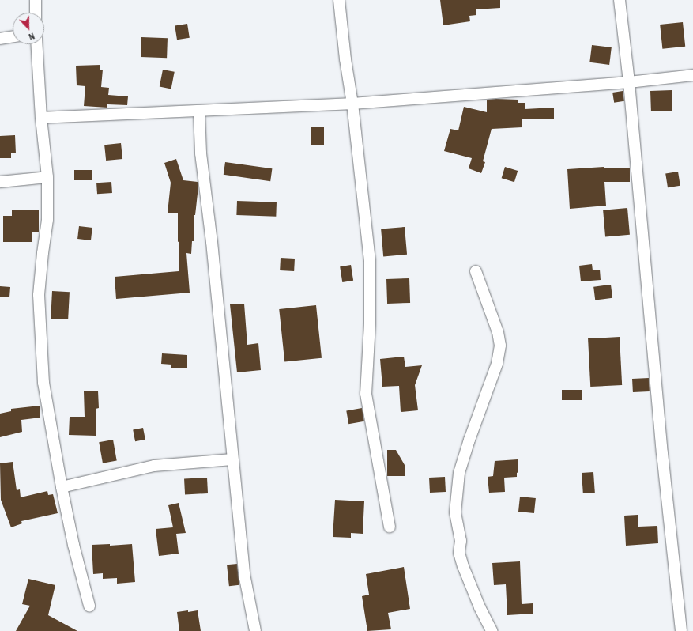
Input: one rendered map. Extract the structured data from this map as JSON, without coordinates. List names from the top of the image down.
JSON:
{
  "north": "bottom"
}
